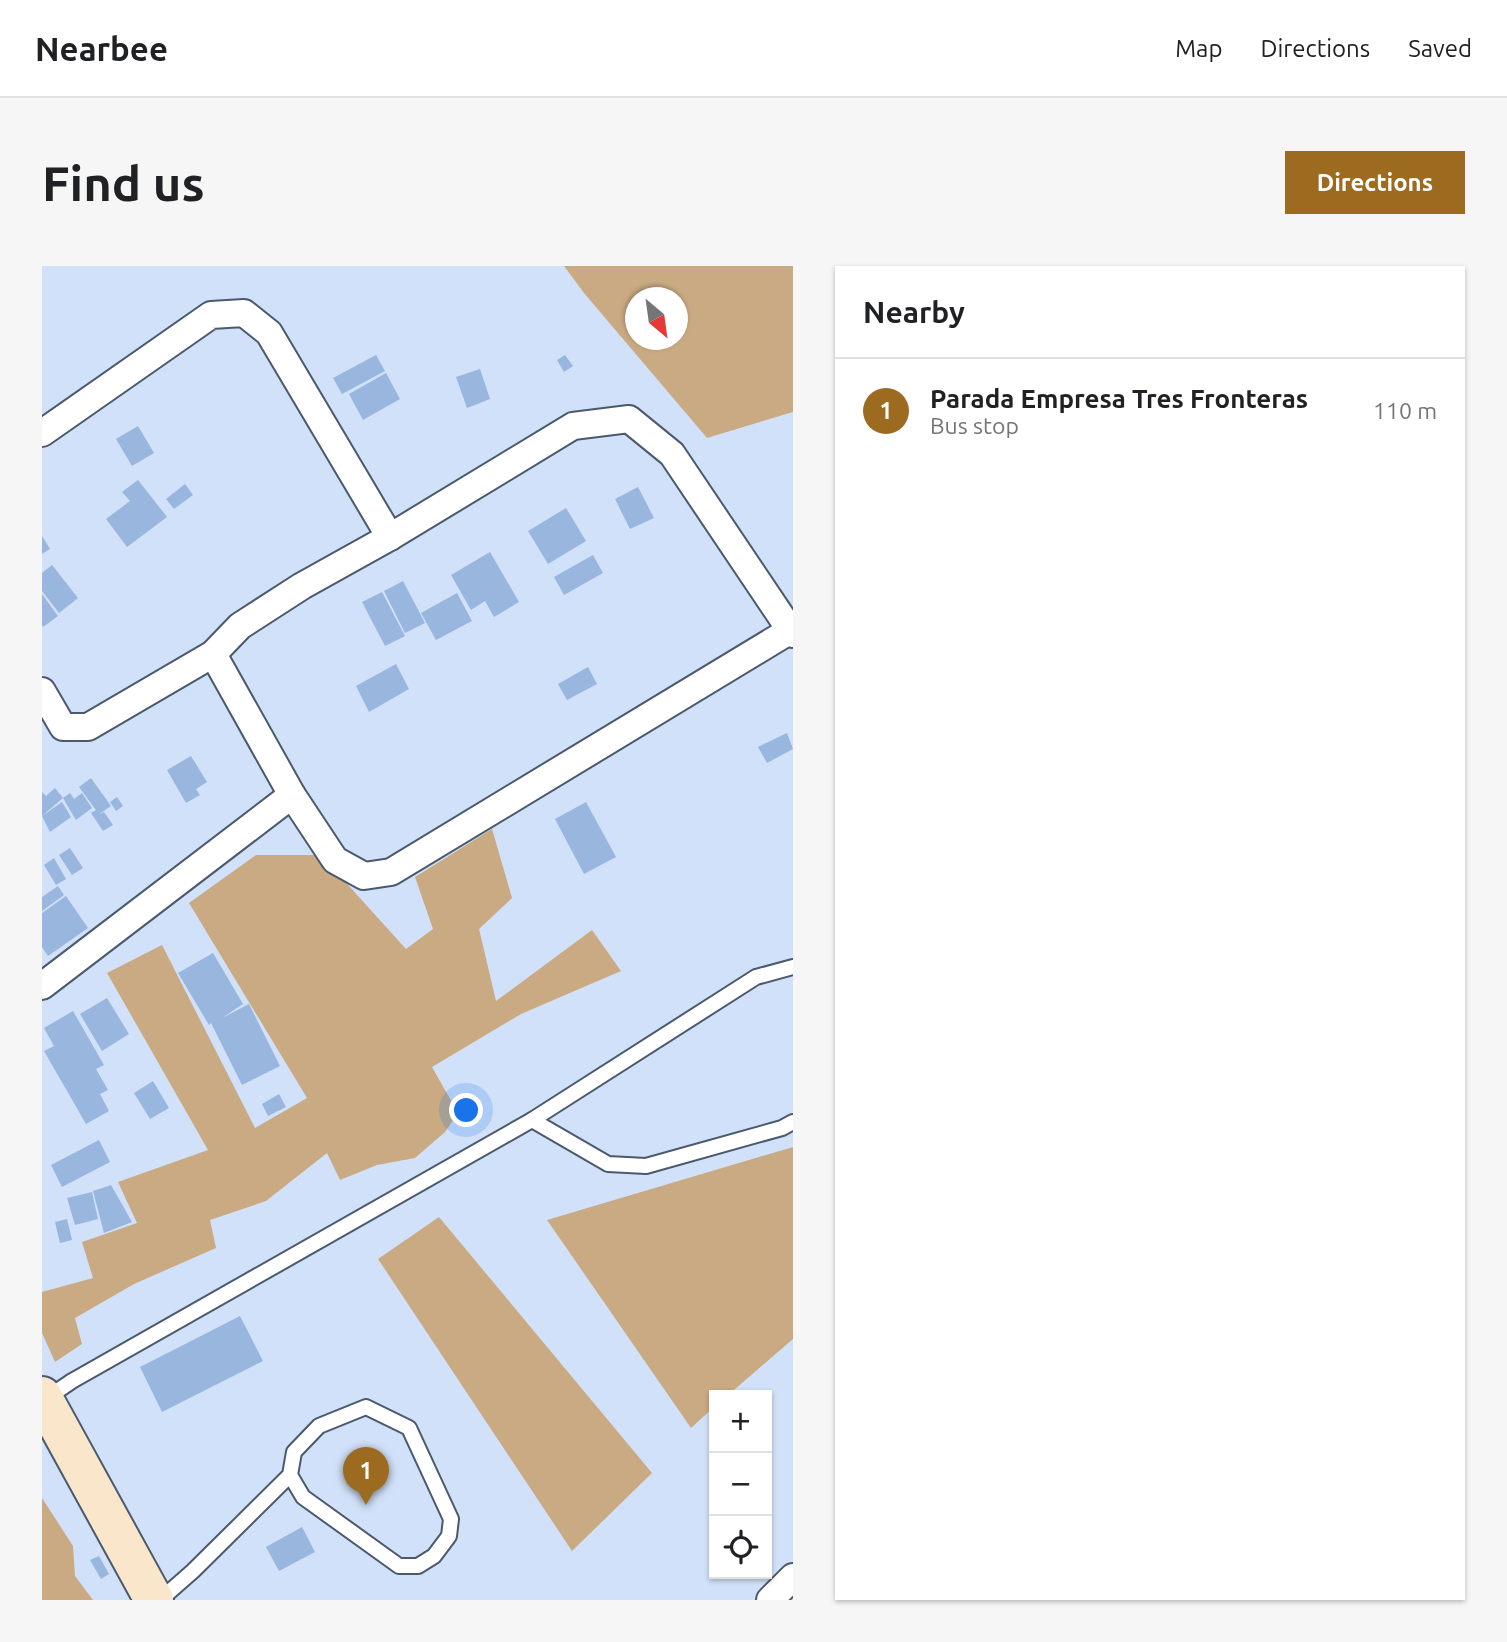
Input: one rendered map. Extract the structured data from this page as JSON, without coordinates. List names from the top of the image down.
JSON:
{
  "north": "bottom right",
  "page": {
    "header": "Nearbee",
    "nav": ["Map", "Directions", "Saved"],
    "buttons": "Directions",
    "title": "Find us",
    "heading": "Nearby",
    "list": [
      {
        "mark": "1",
        "name": "Parada Empresa Tres Fronteras",
        "note": "Bus stop",
        "value": "110 m"
      }
    ],
    "map_buttons": ["+", "−"],
    "pins": "1"
  }
}
